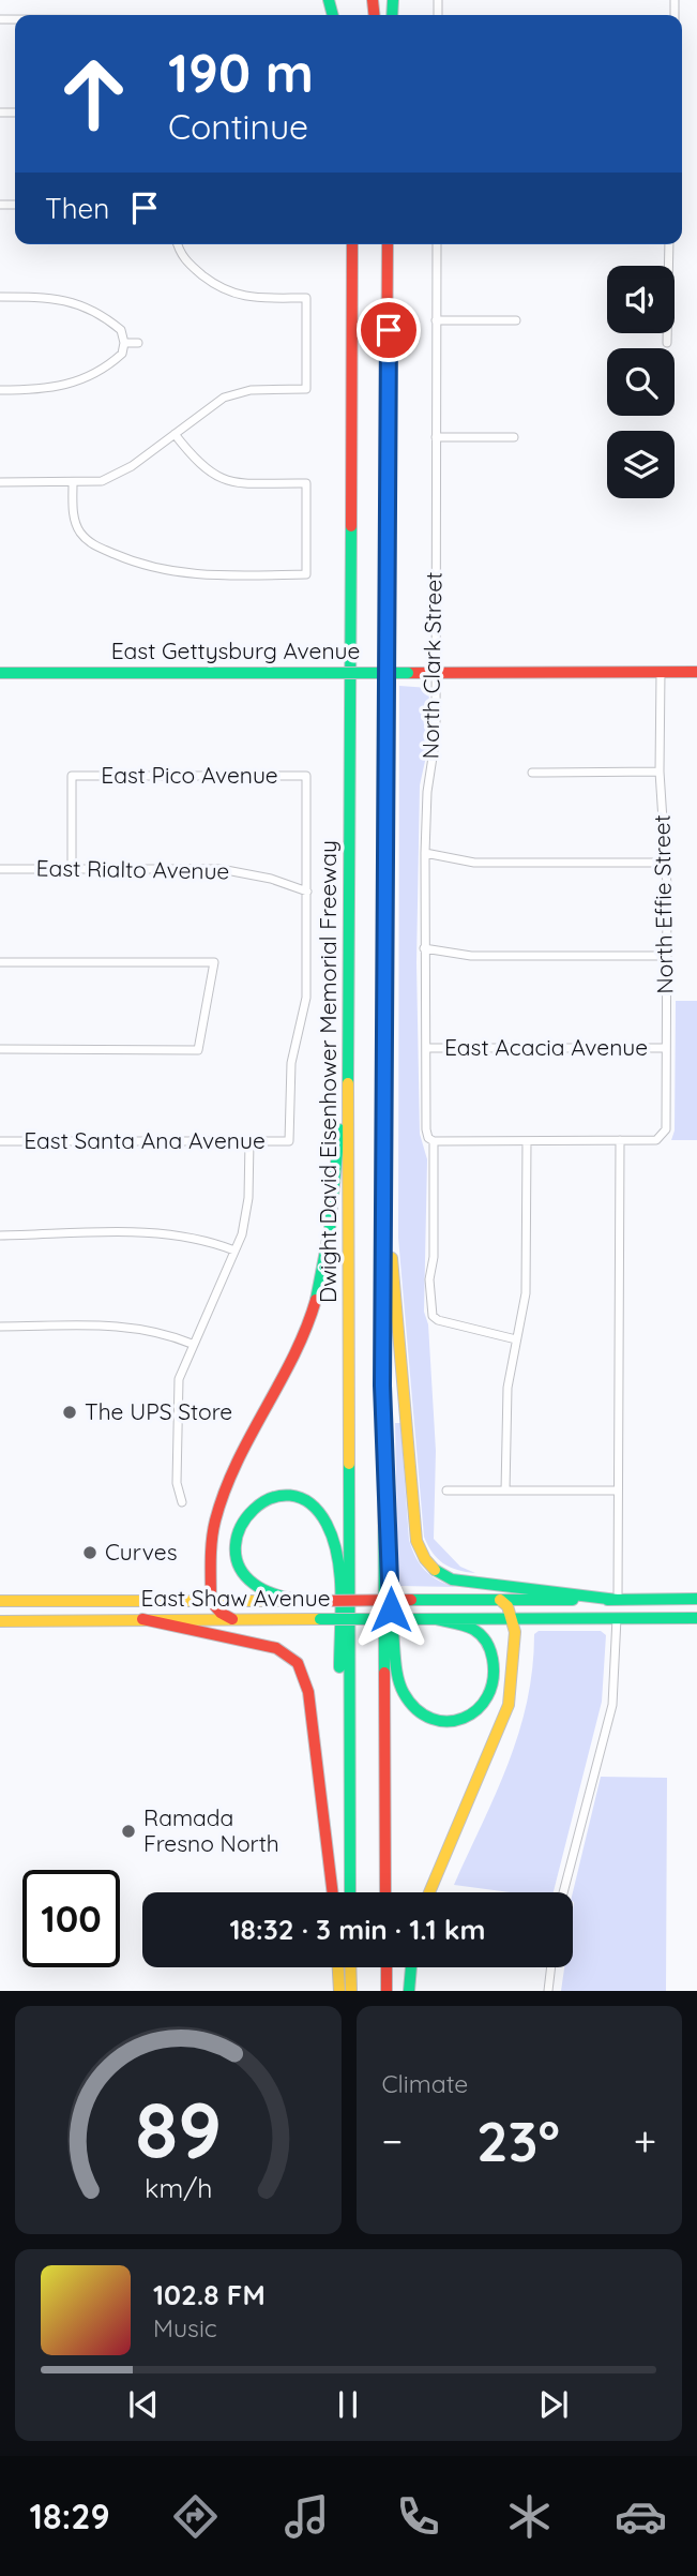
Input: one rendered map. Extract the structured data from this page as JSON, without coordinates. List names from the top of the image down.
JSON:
{
  "streets": {
    "main road": ["East Gettysburg Avenue", "Dwight David Eisenhower Memorial Freeway", "East Shaw Avenue"],
    "street": [
      "North Clark Street",
      "East Pico Avenue",
      "East Rialto Avenue",
      "North Effie Street",
      "East Acacia Avenue",
      "East Santa Ana Avenue"
    ]
  },
  "crossings": [
    ["East Gettysburg Avenue", "North Clark Street"],
    ["East Gettysburg Avenue", "North Effie Street"],
    ["North Clark Street", "East Acacia Avenue"],
    ["East Pico Avenue", "East Rialto Avenue"],
    ["East Pico Avenue", "East Santa Ana Avenue"],
    ["East Rialto Avenue", "East Santa Ana Avenue"],
    ["North Effie Street", "East Acacia Avenue"]
  ],
  "places": ["The UPS Store", "Curves", "Ramada Fresno North"],
  "page": {
    "turn": ["190 m", "Continue"],
    "then": "Then",
    "limit": "100",
    "trip": "18:32 · 3 min · 1.1 km",
    "tile": "Climate",
    "heat": ["−", "23°", "+"],
    "song": ["102.8 FM", "Music"],
    "tabs": "18:29",
    "gauge": ["89", "km/h"]
  }
}
